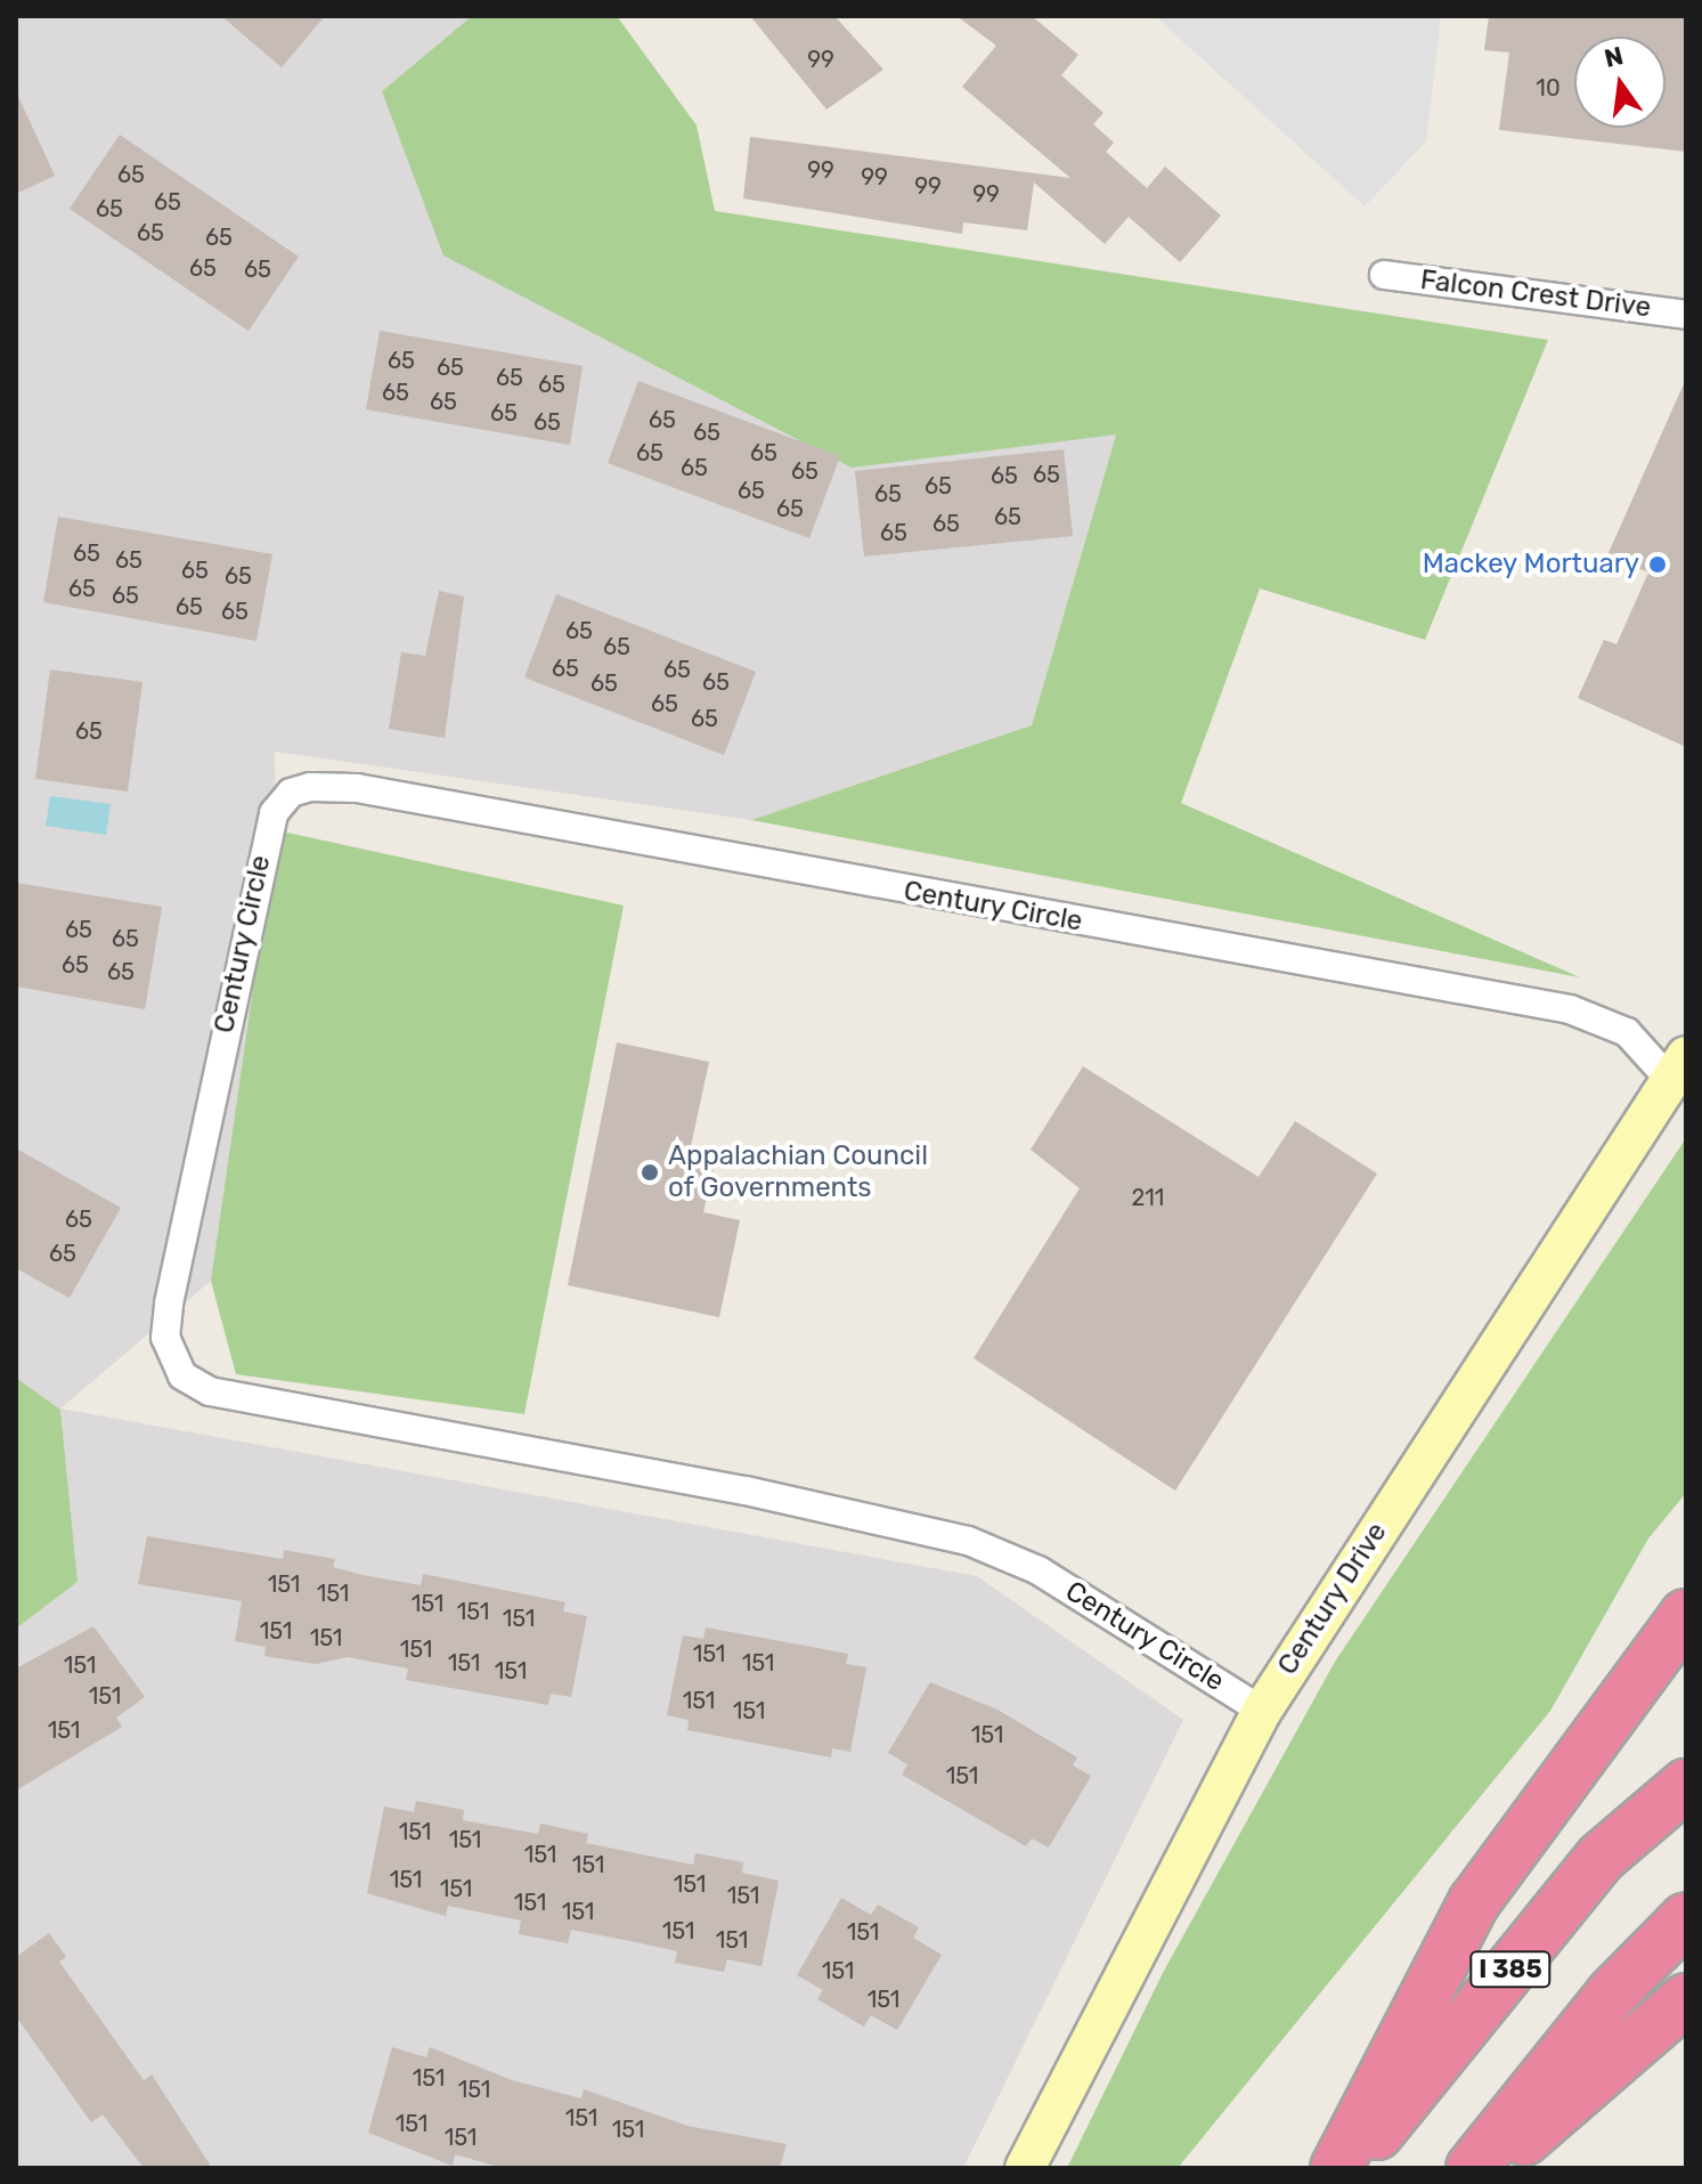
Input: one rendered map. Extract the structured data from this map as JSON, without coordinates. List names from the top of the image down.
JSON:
{
  "streets": {
    "highway": ["I 385"],
    "street": ["Falcon Crest Drive", "Century Circle", "Century Drive"]
  },
  "crossings": [
    ["Century Circle", "Century Drive"]
  ],
  "places": ["Mackey Mortuary", "Appalachian Council of Governments"],
  "house_numbers": [
    "99",
    "10",
    "99",
    "65",
    "99",
    "99",
    "99",
    "65",
    "65",
    "65",
    "65",
    "65",
    "65",
    "65",
    "65",
    "65",
    "65",
    "65",
    "65",
    "65",
    "65",
    "65",
    "65",
    "65",
    "65",
    "65",
    "65",
    "65",
    "65",
    "65",
    "65",
    "65",
    "65",
    "65",
    "65",
    "65",
    "65",
    "65",
    "65",
    "65",
    "65",
    "65",
    "65",
    "65",
    "65",
    "65",
    "65",
    "65",
    "65",
    "65",
    "65",
    "65",
    "65",
    "65",
    "65",
    "65",
    "65",
    "211",
    "65",
    "65",
    "151",
    "151",
    "151",
    "151",
    "151",
    "151",
    "151",
    "151",
    "151",
    "151",
    "151",
    "151",
    "151",
    "151",
    "151",
    "151",
    "151",
    "151",
    "151",
    "151",
    "151",
    "151",
    "151",
    "151",
    "151",
    "151",
    "151",
    "151",
    "151",
    "151",
    "151",
    "151",
    "151",
    "151",
    "151",
    "151",
    "151",
    "151",
    "151",
    "151"
  ],
  "north": "top"
}
